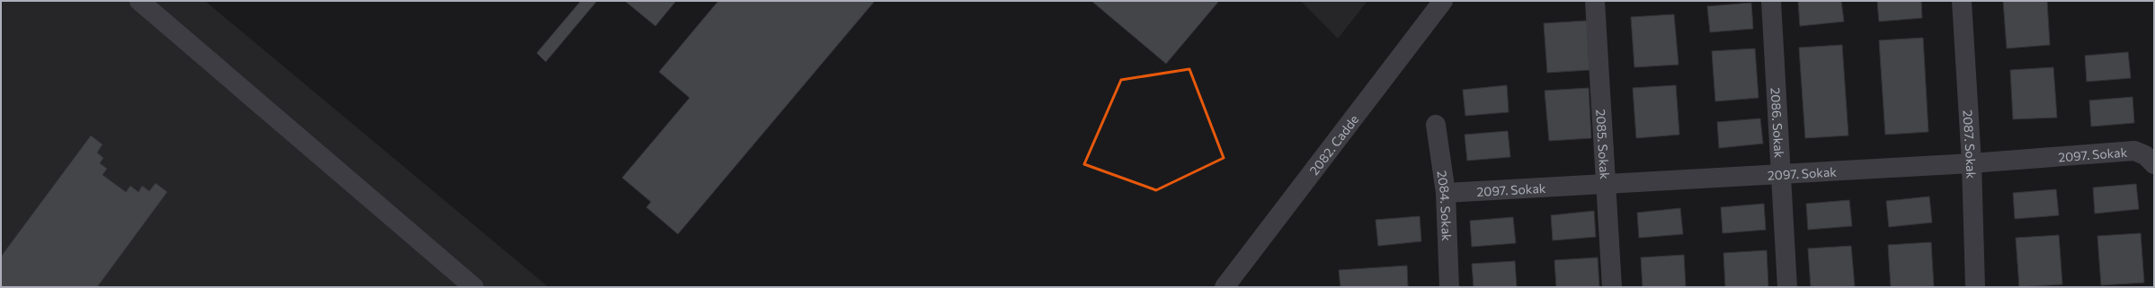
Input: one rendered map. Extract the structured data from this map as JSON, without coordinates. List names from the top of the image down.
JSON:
{
  "streets": {
    "street": [
      "2086. Sokak",
      "2082. Cadde",
      "2085. Sokak",
      "2087. Sokak",
      "2097. Sokak",
      "2084. Sokak"
    ]
  },
  "crossings": [
    ["2086. Sokak", "2097. Sokak"],
    ["2085. Sokak", "2097. Sokak"],
    ["2087. Sokak", "2097. Sokak"],
    ["2097. Sokak", "2084. Sokak"]
  ]
}
